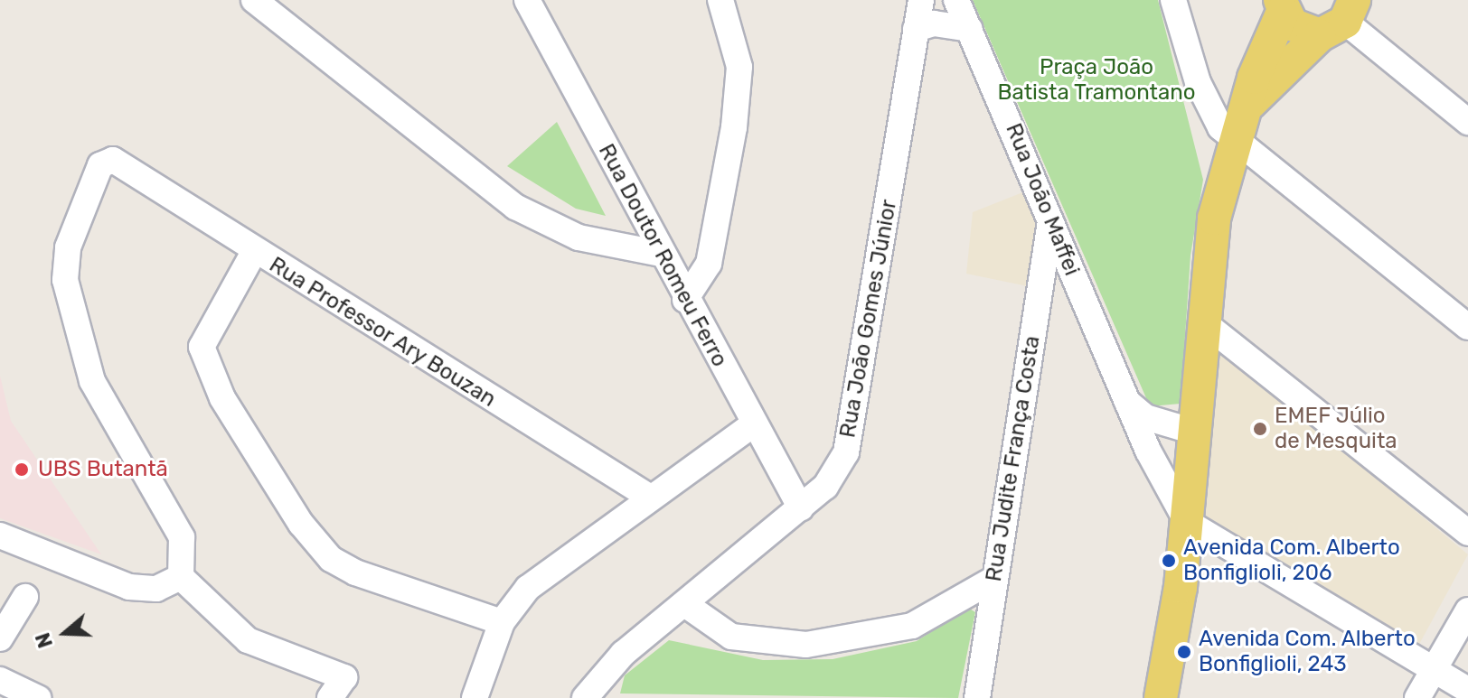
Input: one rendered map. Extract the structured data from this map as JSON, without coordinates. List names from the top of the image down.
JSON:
{
  "streets": {
    "street": [
      "Rua João Maffei",
      "Rua Doutor Romeu Ferro",
      "Rua João Gomes Júnior",
      "Rua Professor Ary Bouzan",
      "Rua Judite França Costa"
    ]
  },
  "crossings": [
    ["Rua João Maffei", "Rua Judite França Costa"],
    ["Rua Doutor Romeu Ferro", "Rua João Gomes Júnior"]
  ],
  "parks": ["Praça João Batista Tramontano"],
  "places": [
    "EMEF Júlio de Mesquita",
    "UBS Butantã",
    "Avenida Com. Alberto Bonfiglioli, 206",
    "Avenida Com. Alberto Bonfiglioli, 243"
  ],
  "north": "left"
}
